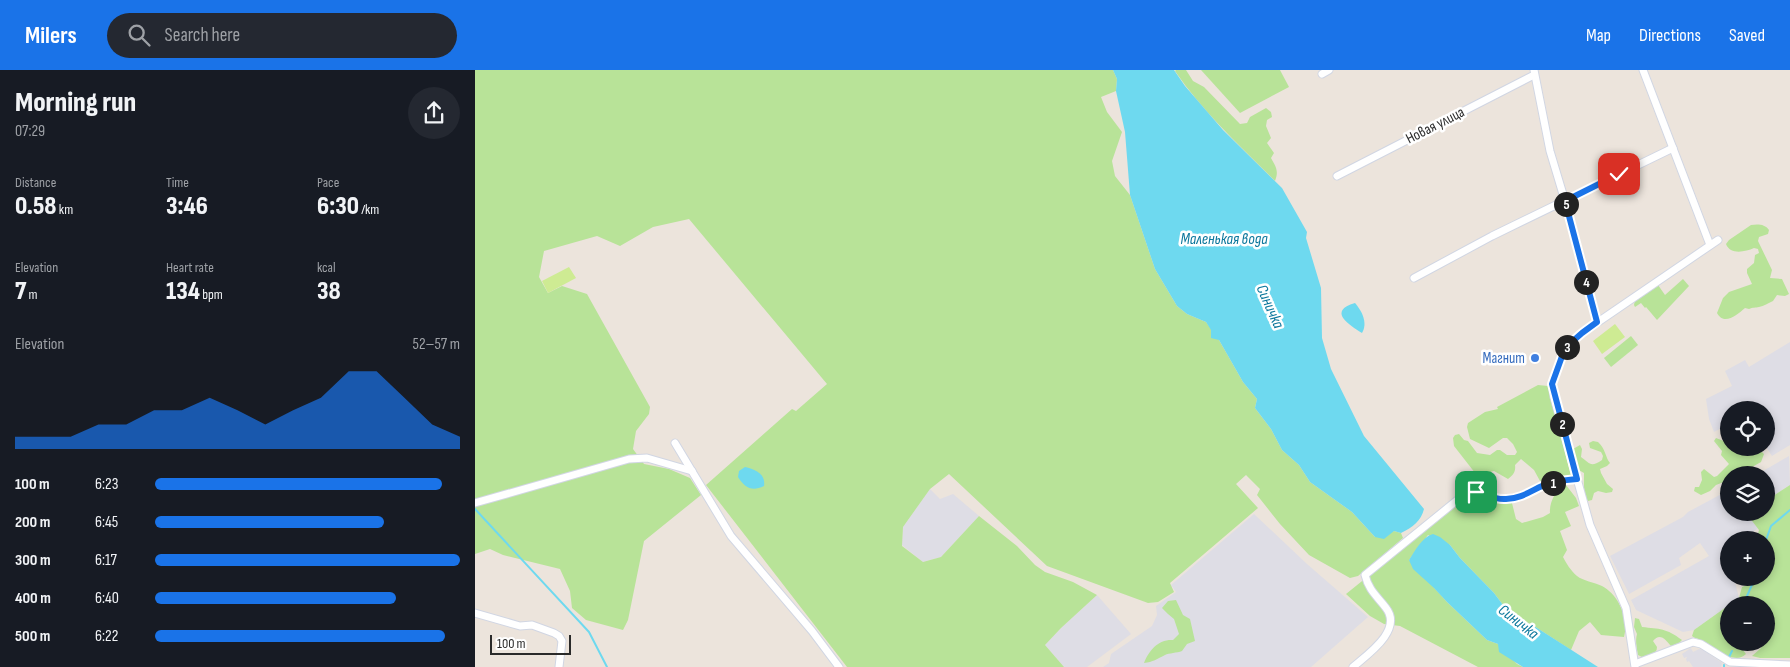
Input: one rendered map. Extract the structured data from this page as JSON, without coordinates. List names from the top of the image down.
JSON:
{
  "streets": {
    "street": ["Новая улица"]
  },
  "water": ["Маленькая вода", "Синичка"],
  "places": ["Магнит"],
  "scale_bar": "100 m",
  "page": {
    "header": "Milers",
    "search": "Search here",
    "nav": ["Map", "Directions", "Saved"],
    "heading": ["Morning run", "07:29"],
    "stats": [
      ["Distance", "0.58 km"],
      ["Time", "3:46"],
      ["Pace", "6:30 /km"],
      ["Elevation", "7 m"],
      ["Heart rate", "134 bpm"],
      ["kcal", "38"]
    ],
    "pins": [
      "5",
      "4",
      "3",
      "2",
      "1"
    ],
    "chart": ["Elevation", "52–57 m"],
    "map_buttons": ["+", "−"],
    "list": [
      {
        "name": "100 m",
        "note": "6:23"
      },
      {
        "name": "200 m",
        "note": "6:45"
      },
      {
        "name": "300 m",
        "note": "6:17"
      },
      {
        "name": "400 m",
        "note": "6:40"
      },
      {
        "name": "500 m",
        "note": "6:22"
      }
    ],
    "scale": "100 m"
  }
}
